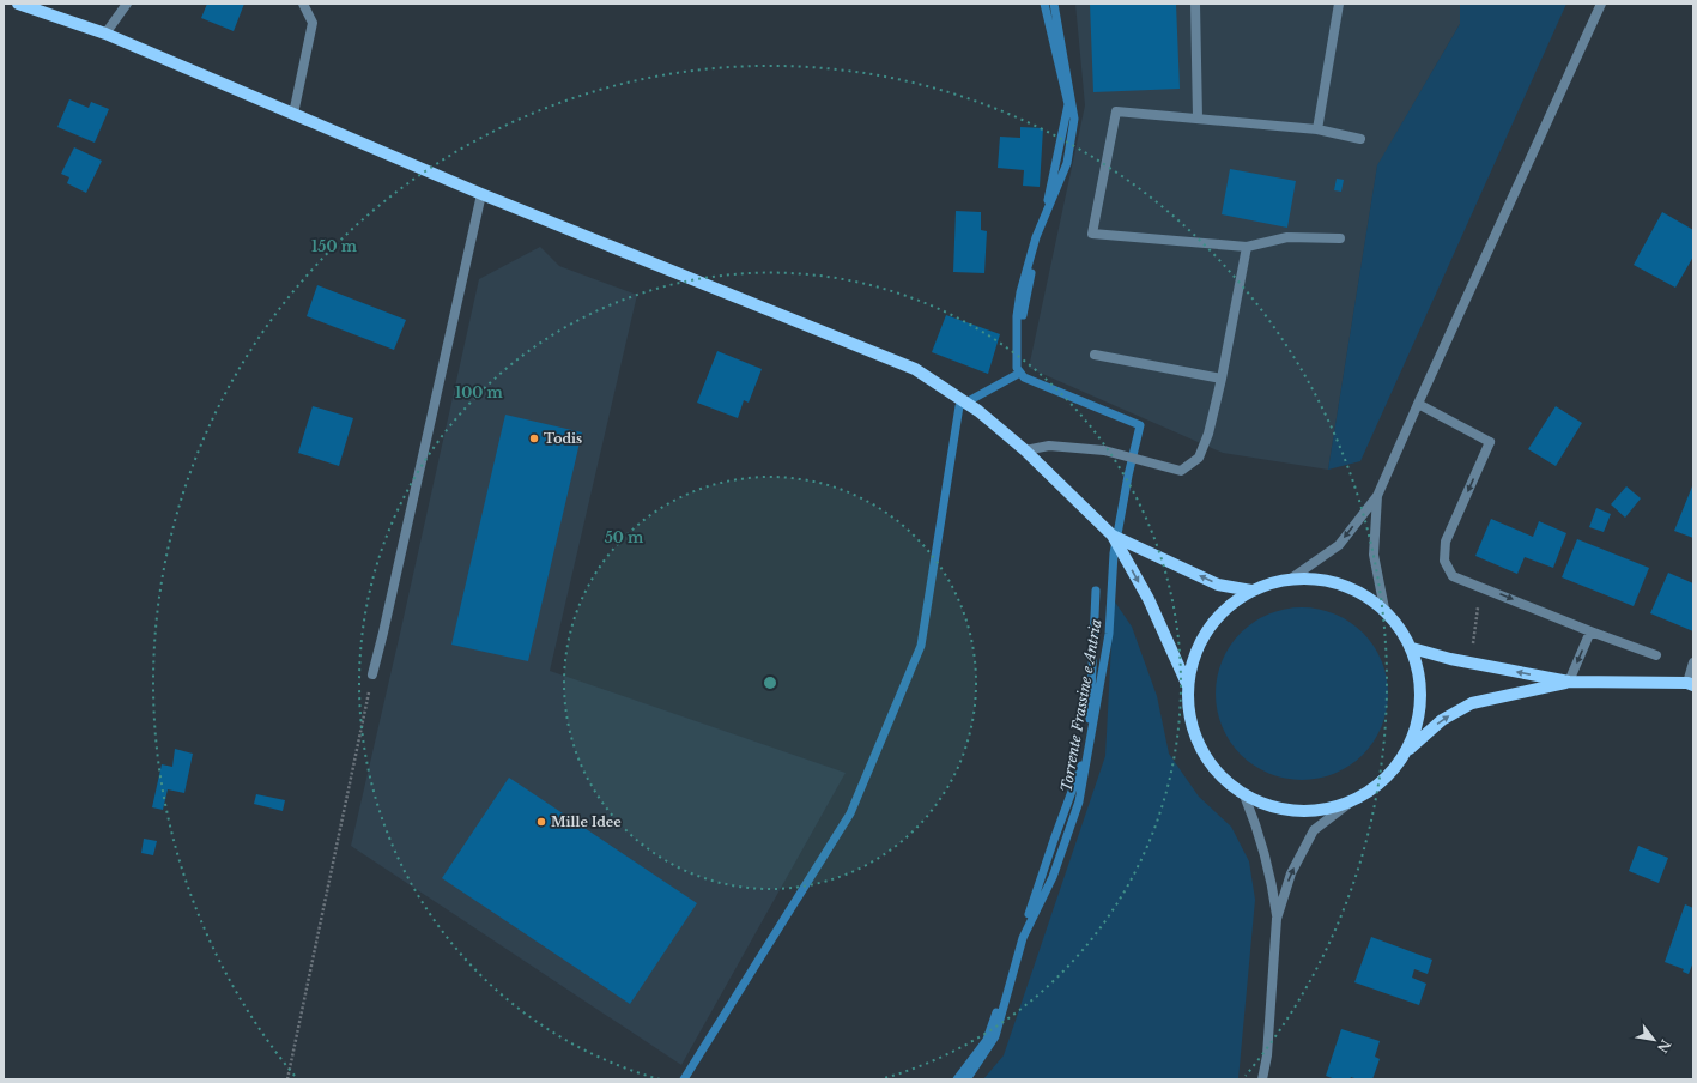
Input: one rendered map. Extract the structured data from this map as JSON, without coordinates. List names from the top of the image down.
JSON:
{
  "water": ["Torrente Frassine e Antria"],
  "places": ["Todis", "Mille Idee"],
  "north": "bottom right",
  "rings": ["150 m", "100 m", "50 m"]
}
